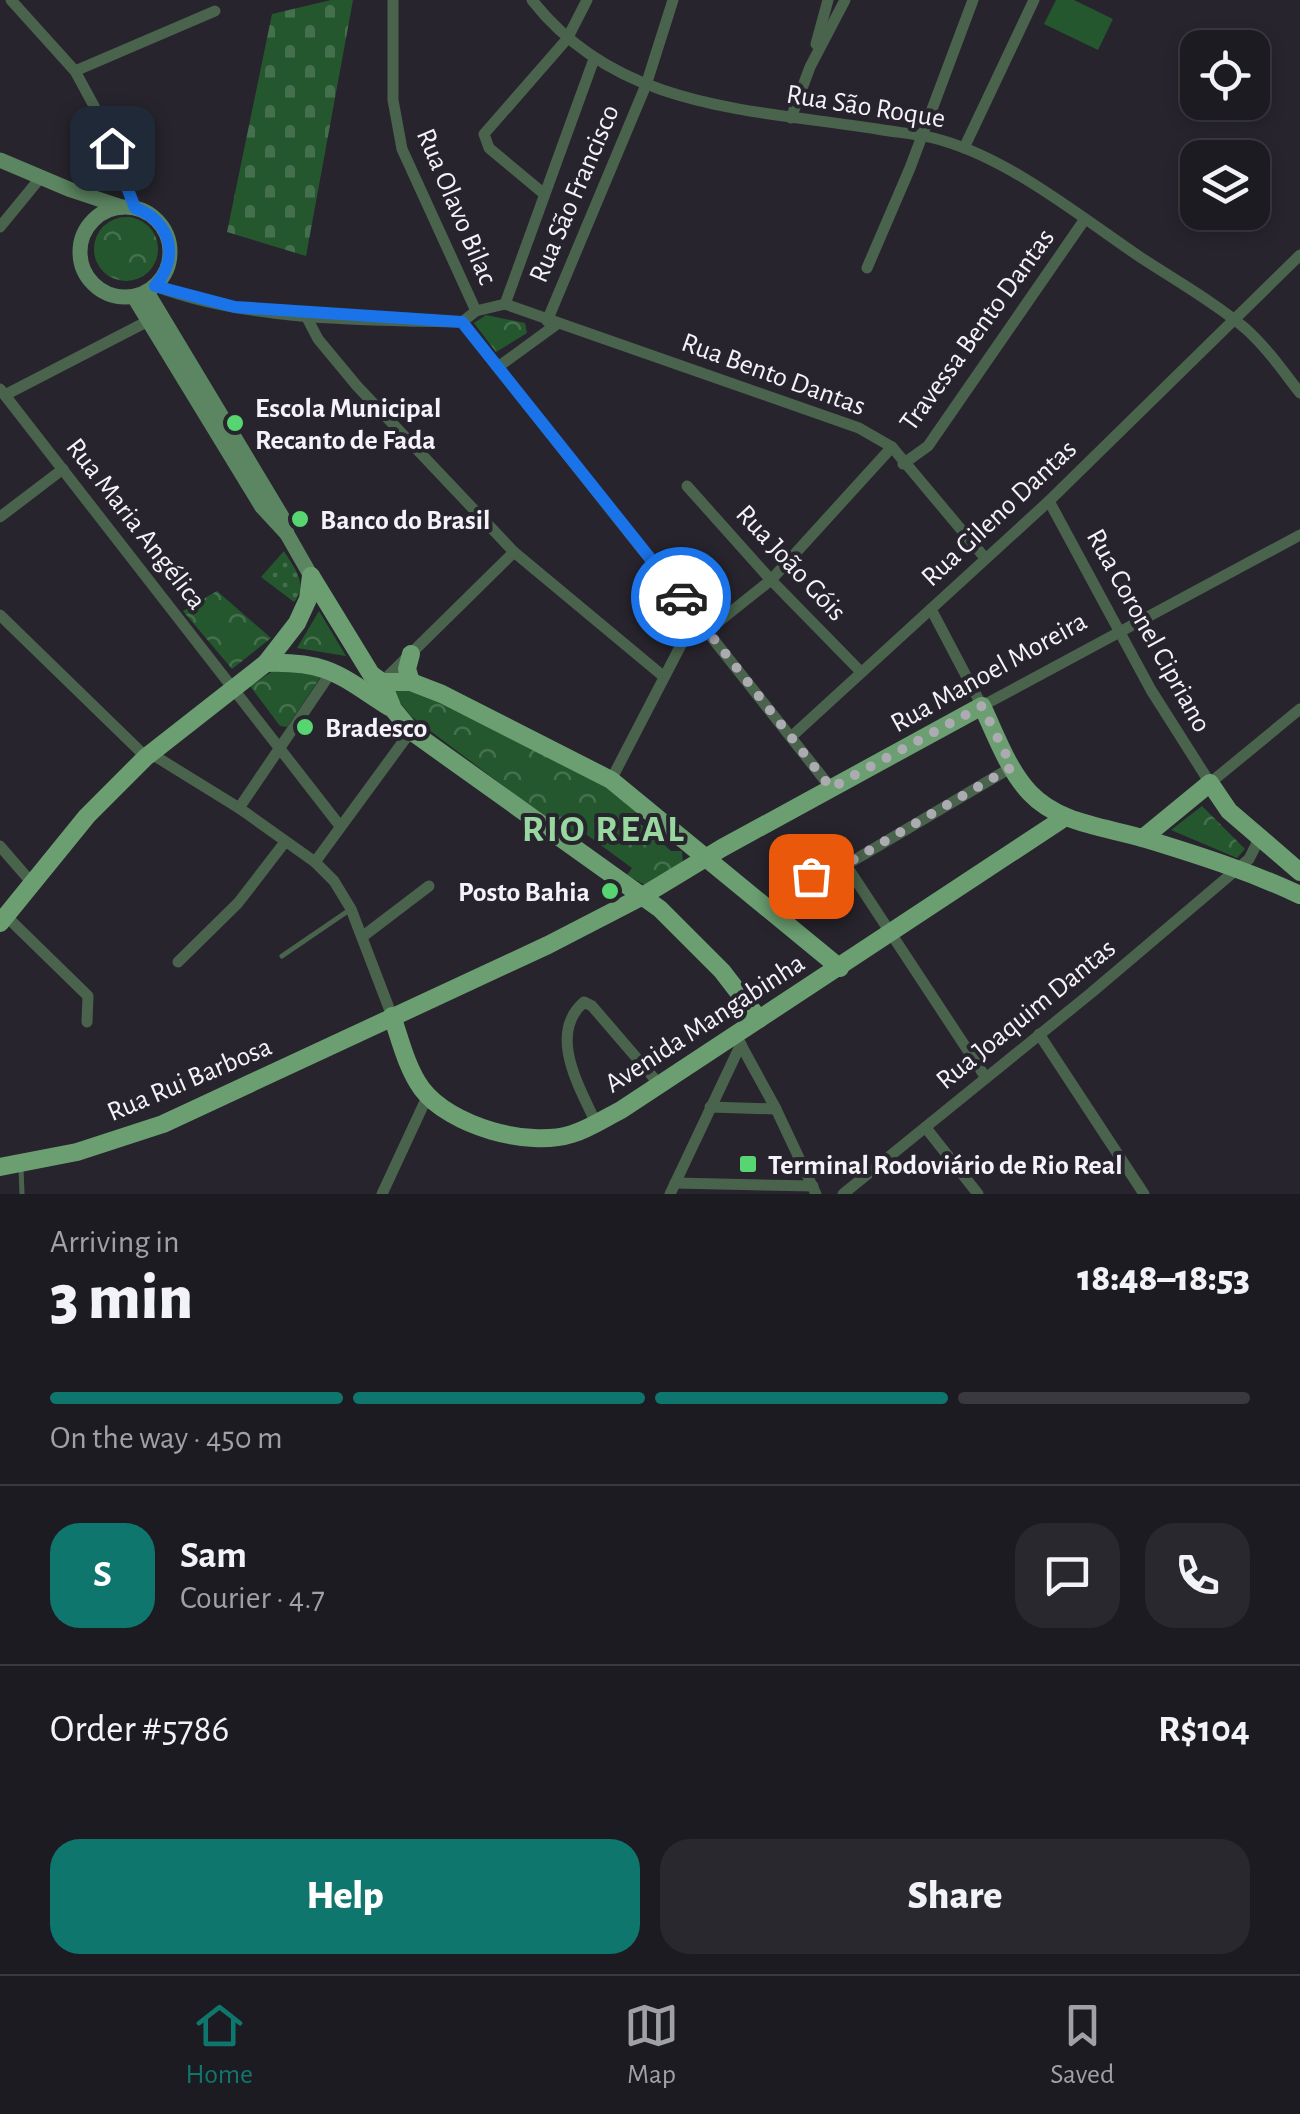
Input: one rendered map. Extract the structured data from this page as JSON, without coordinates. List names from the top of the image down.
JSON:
{
  "streets": {
    "main road": ["Rua Manoel Moreira", "Avenida Mangabinha", "Rua Rui Barbosa"],
    "street": [
      "Rua São Roque",
      "Rua São Francisco",
      "Rua Olavo Bilac",
      "Travessa Bento Dantas",
      "Rua Bento Dantas",
      "Rua Gileno Dantas",
      "Rua Maria Angélica",
      "Rua João Góis",
      "Rua Coronel Cipriano",
      "Rua Joaquim Dantas"
    ]
  },
  "crossings": [
    ["Rua São Roque", "Rua São Francisco"],
    ["Rua São Roque", "Travessa Bento Dantas"],
    ["Rua São Roque", "Rua Gileno Dantas"],
    ["Rua São Francisco", "Rua Bento Dantas"],
    ["Rua Gileno Dantas", "Rua João Góis"],
    ["Rua Gileno Dantas", "Rua Coronel Cipriano"],
    ["Rua Coronel Cipriano", "Rua Manoel Moreira"]
  ],
  "districts": ["RIO REAL"],
  "places": {
    "other": [
      "Escola Municipal Recanto de Fada",
      "Banco do Brasil",
      "Bradesco",
      "Posto Bahia"
    ],
    "transit": ["Terminal Rodoviário de Rio Real"]
  },
  "page": {
    "heading": ["3 min", "Arriving in", "18:48–18:53"],
    "panel": [
      "Sam",
      "Courier · 4.7",
      "Order #5786",
      "R$104"
    ],
    "bar": "On the way · 450 m",
    "round": "S",
    "buttons": ["Help", "Share"],
    "tabs": ["Home", "Map", "Saved"]
  }
}
